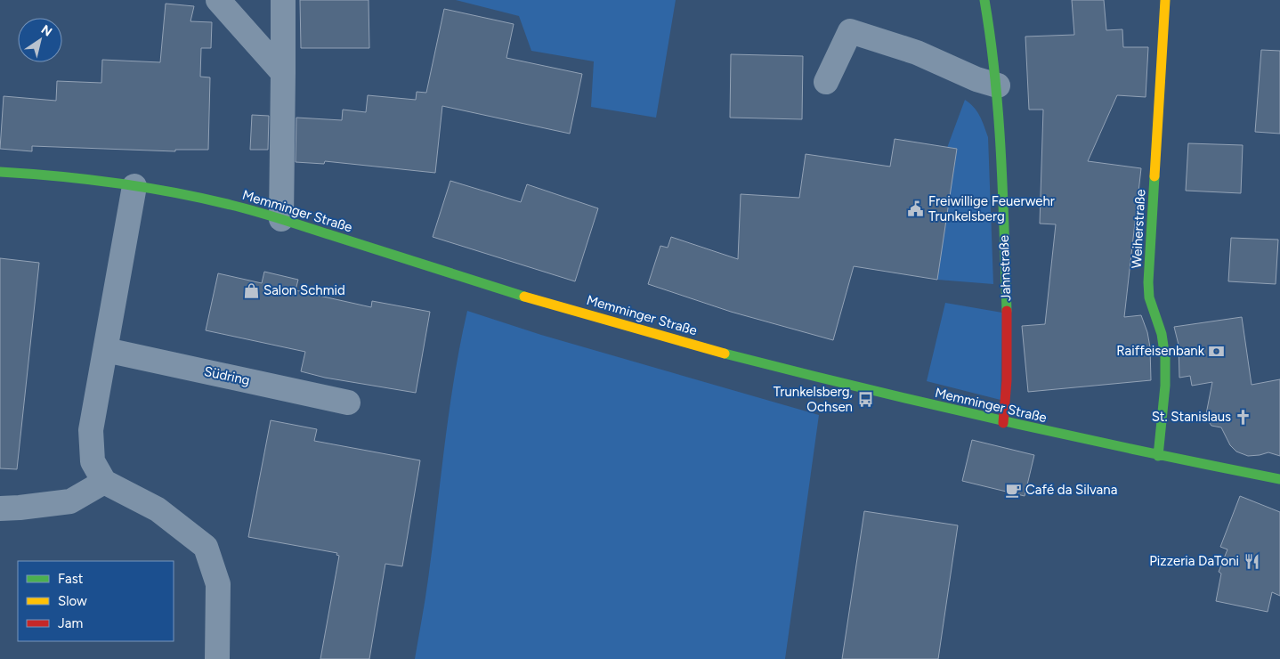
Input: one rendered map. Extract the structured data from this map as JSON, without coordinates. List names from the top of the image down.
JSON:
{
  "streets": {
    "street": [
      "Memminger Straße",
      "Weiherstraße",
      "Jahnstraße",
      "Südring"
    ]
  },
  "crossings": [
    ["Memminger Straße", "Weiherstraße"],
    ["Memminger Straße", "Jahnstraße"]
  ],
  "places": {
    "public building": ["Freiwillige Feuerwehr Trunkelsberg"],
    "shop": ["Salon Schmid"],
    "bank": ["Raiffeisenbank"],
    "bus stop": ["Trunkelsberg, Ochsen"],
    "church": ["St. Stanislaus"],
    "cafe": ["Café da Silvana"],
    "restaurant": ["Pizzeria DaToni"]
  },
  "legend": ["Fast", "Slow", "Jam"],
  "north": "top right"
}
